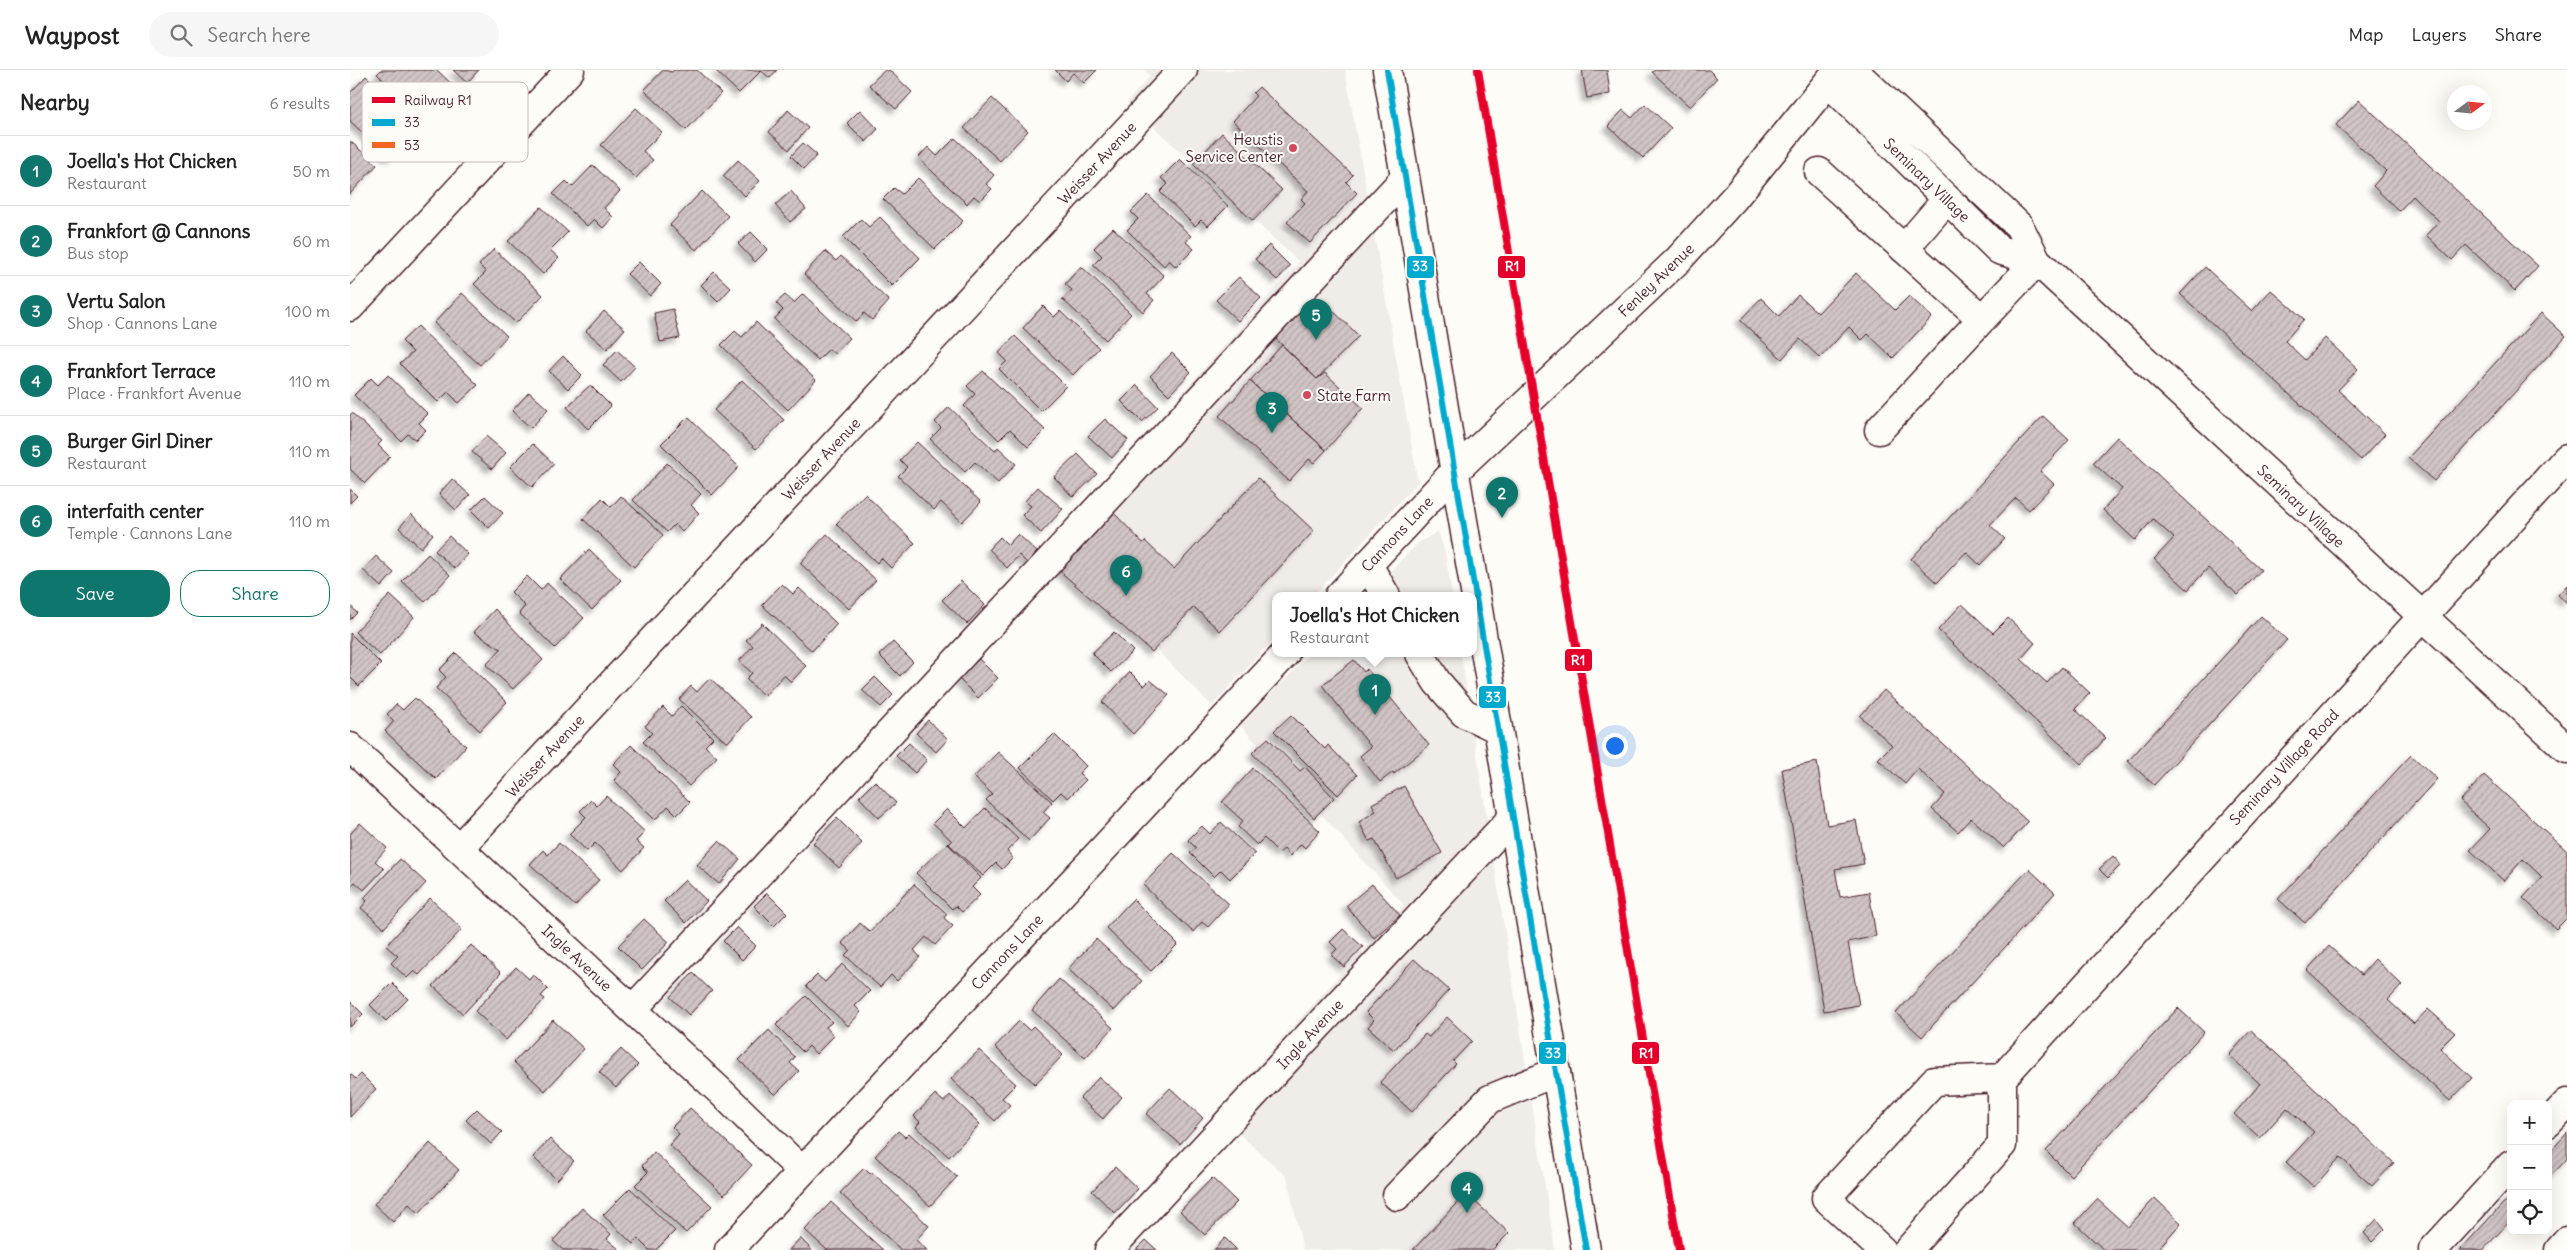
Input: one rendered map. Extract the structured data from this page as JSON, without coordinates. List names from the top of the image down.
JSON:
{
  "streets": {
    "street": [
      "Weisser Avenue",
      "Seminary Village",
      "Fenley Avenue",
      "Cannons Lane",
      "Seminary Village Road",
      "Ingle Avenue"
    ]
  },
  "crossings": [
    ["Weisser Avenue", "Ingle Avenue"],
    ["Seminary Village", "Fenley Avenue"],
    ["Seminary Village", "Seminary Village Road"],
    ["Fenley Avenue", "Cannons Lane"],
    ["Cannons Lane", "Ingle Avenue"]
  ],
  "places": ["Heustis Service Center", "State Farm"],
  "lines": ["rail line R1", "transit line 33"],
  "legend": ["Railway R1", "33", "53"],
  "north": "right",
  "page": {
    "header": "Waypost",
    "search": "Search here",
    "nav": ["Map", "Layers", "Share"],
    "heading": ["Nearby", "6 results"],
    "list": [
      {
        "mark": "1",
        "name": "Joella's Hot Chicken",
        "note": "Restaurant",
        "value": "50 m"
      },
      {
        "mark": "2",
        "name": "Frankfort @ Cannons",
        "note": "Bus stop",
        "value": "60 m"
      },
      {
        "mark": "3",
        "name": "Vertu Salon",
        "note": "Shop · Cannons Lane",
        "value": "100 m"
      },
      {
        "mark": "4",
        "name": "Frankfort Terrace",
        "note": "Place · Frankfort Avenue",
        "value": "110 m"
      },
      {
        "mark": "5",
        "name": "Burger Girl Diner",
        "note": "Restaurant",
        "value": "110 m"
      },
      {
        "mark": "6",
        "name": "interfaith center",
        "note": "Temple · Cannons Lane",
        "value": "110 m"
      }
    ],
    "pins": [
      "5",
      "3",
      "2",
      "6",
      "1",
      "4"
    ],
    "buttons": ["Save", "Share"],
    "popup": ["Joella's Hot Chicken", "Restaurant"],
    "map_buttons": ["+", "−"]
  }
}
